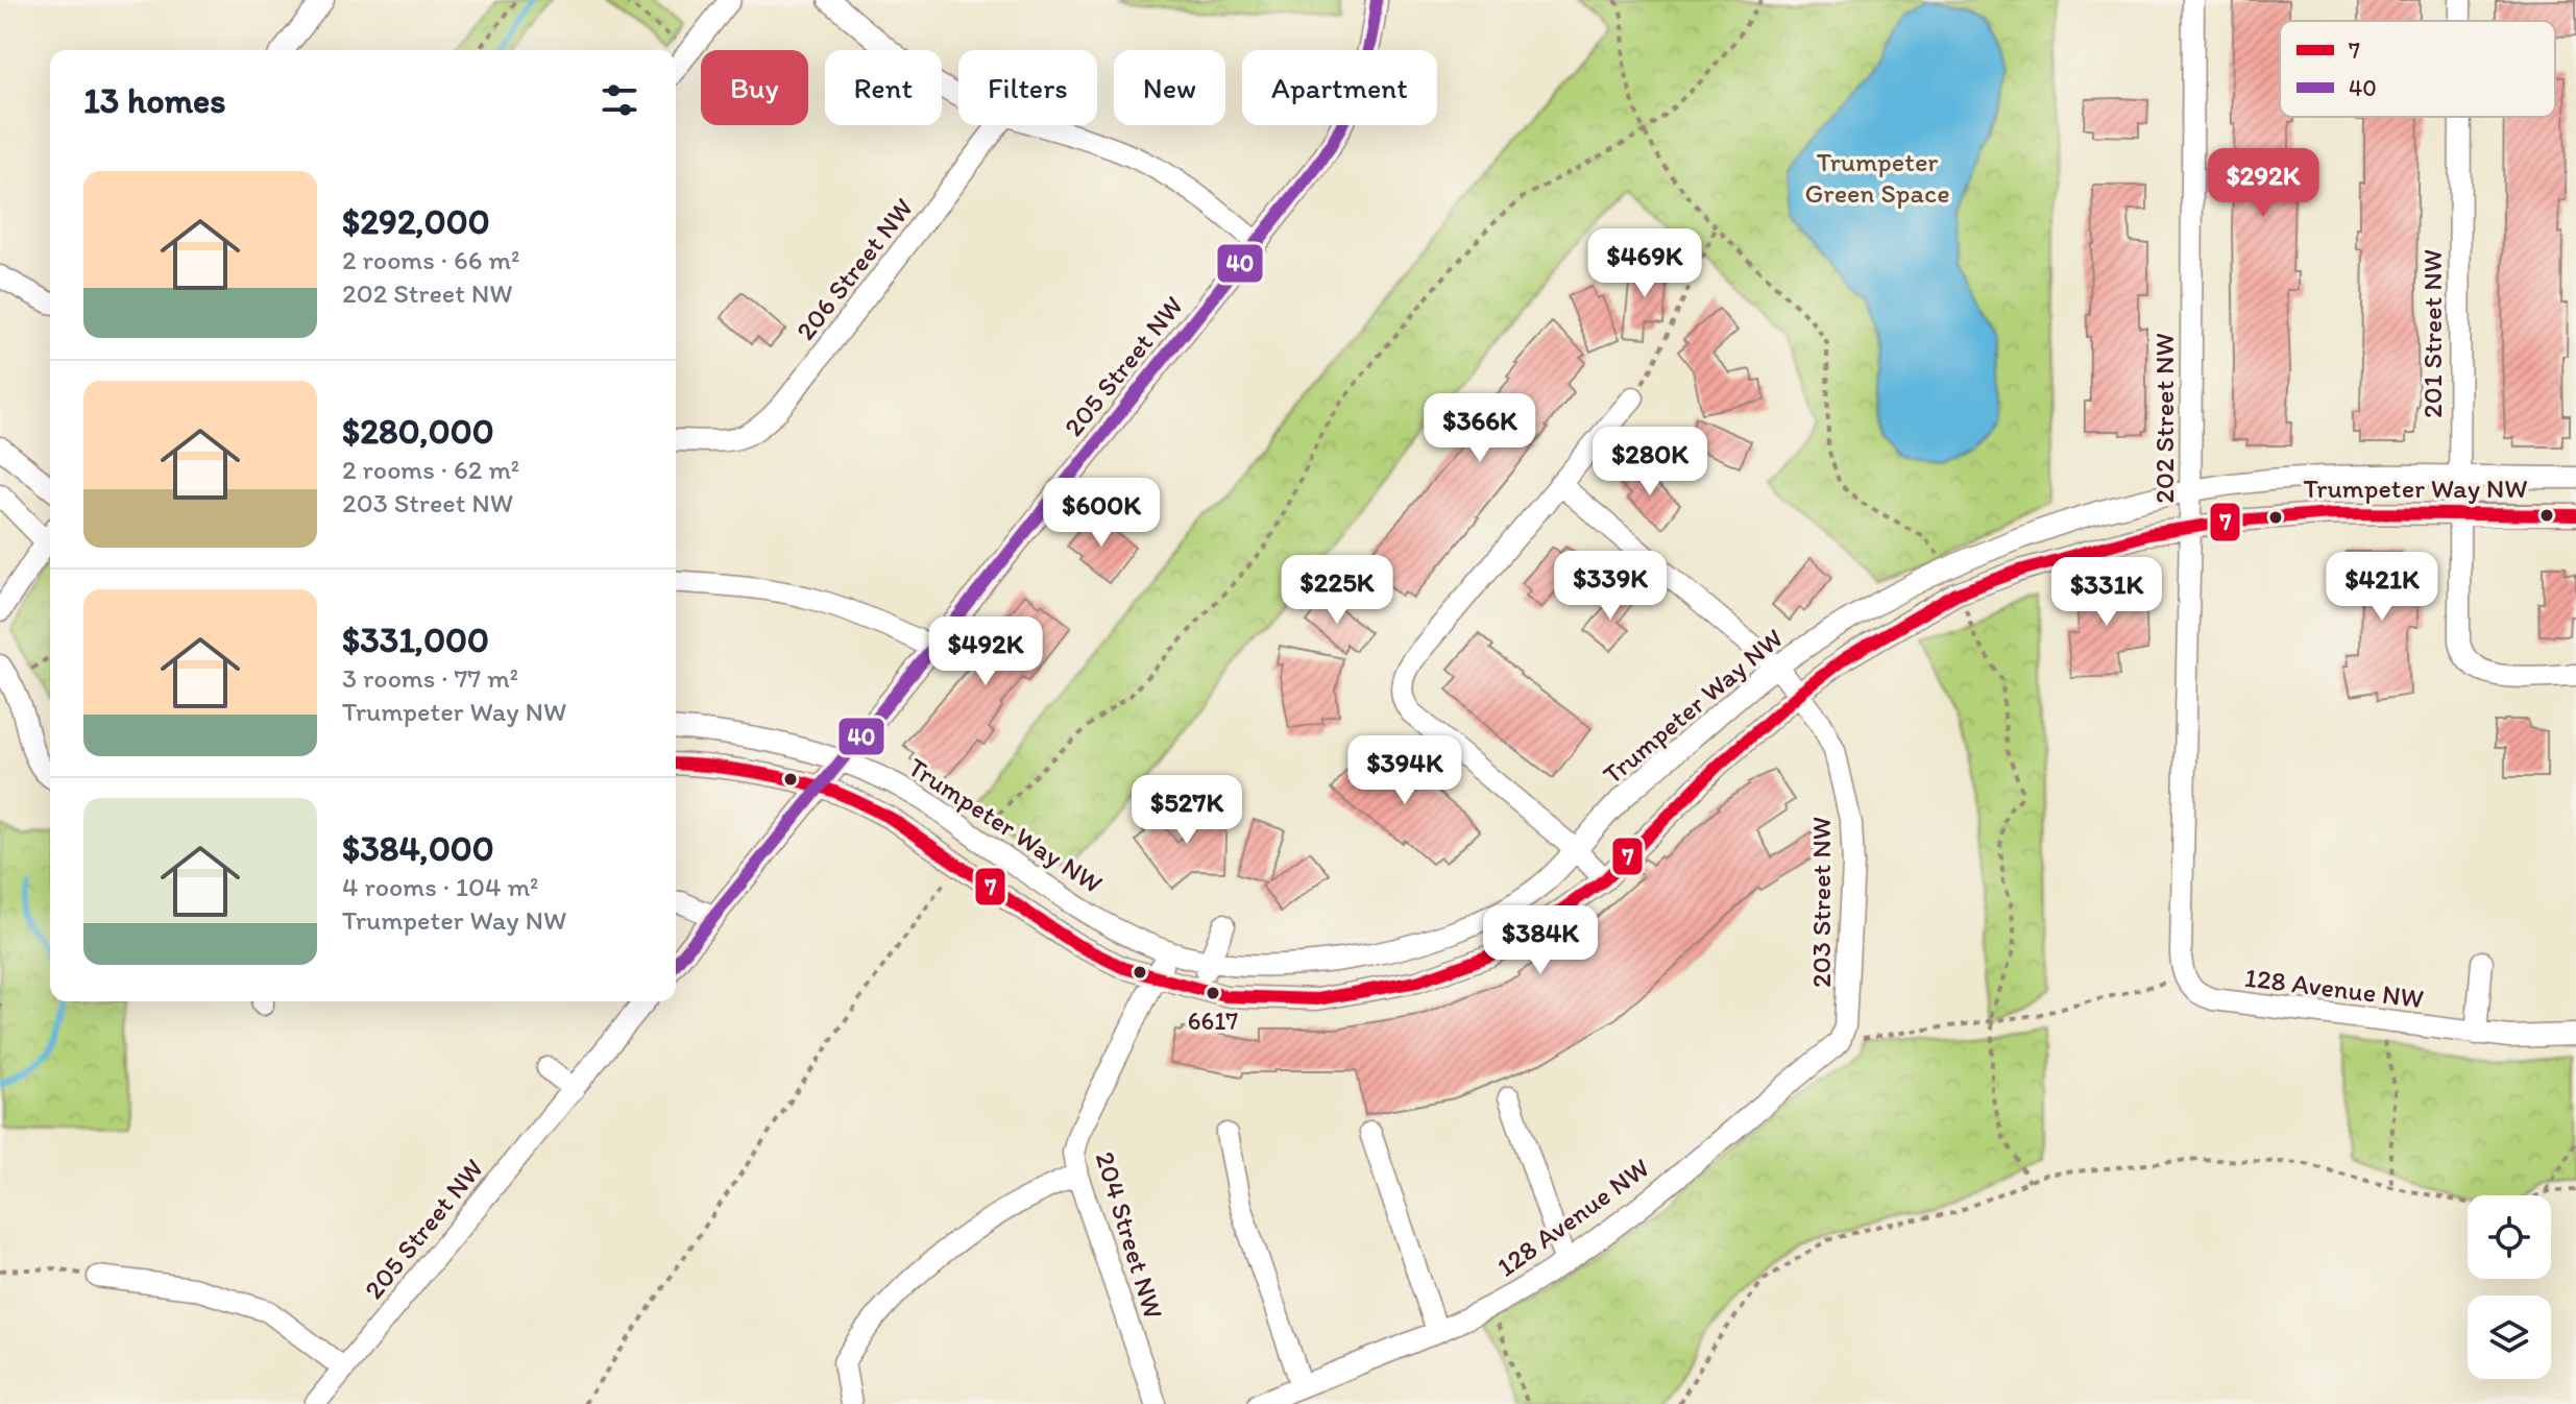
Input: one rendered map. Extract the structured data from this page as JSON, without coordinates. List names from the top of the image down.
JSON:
{
  "streets": {
    "street": [
      "206 Street NW",
      "201 Street NW",
      "205 Street NW",
      "202 Street NW",
      "Trumpeter Way NW",
      "203 Street NW",
      "128 Avenue NW",
      "204 Street NW"
    ]
  },
  "crossings": [
    ["201 Street NW", "Trumpeter Way NW"],
    ["205 Street NW", "Trumpeter Way NW"],
    ["202 Street NW", "Trumpeter Way NW"],
    ["202 Street NW", "128 Avenue NW"],
    ["Trumpeter Way NW", "203 Street NW"],
    ["Trumpeter Way NW", "204 Street NW"],
    ["203 Street NW", "128 Avenue NW"]
  ],
  "parks": ["Trumpeter Green Space"],
  "places": ["6617"],
  "lines": ["transit line 40", "transit line 7"],
  "legend": ["7", "40"],
  "page": {
    "chip": [
      "Buy",
      "Rent",
      "Filters",
      "New",
      "Apartment"
    ],
    "heading": "13 homes",
    "price": [
      "$292K",
      "$469K",
      "$366K",
      "$280K",
      "$600K",
      "$339K",
      "$421K",
      "$225K",
      "$331K",
      "$492K",
      "$394K",
      "$527K",
      "$384K"
    ],
    "list": [
      {
        "name": "$292,000",
        "note": "2 rooms · 66 m² · 202 Street NW"
      },
      {
        "name": "$280,000",
        "note": "2 rooms · 62 m² · 203 Street NW"
      },
      {
        "name": "$331,000",
        "note": "3 rooms · 77 m² · Trumpeter Way NW"
      },
      {
        "name": "$384,000",
        "note": "4 rooms · 104 m² · Trumpeter Way NW"
      }
    ]
  }
}
